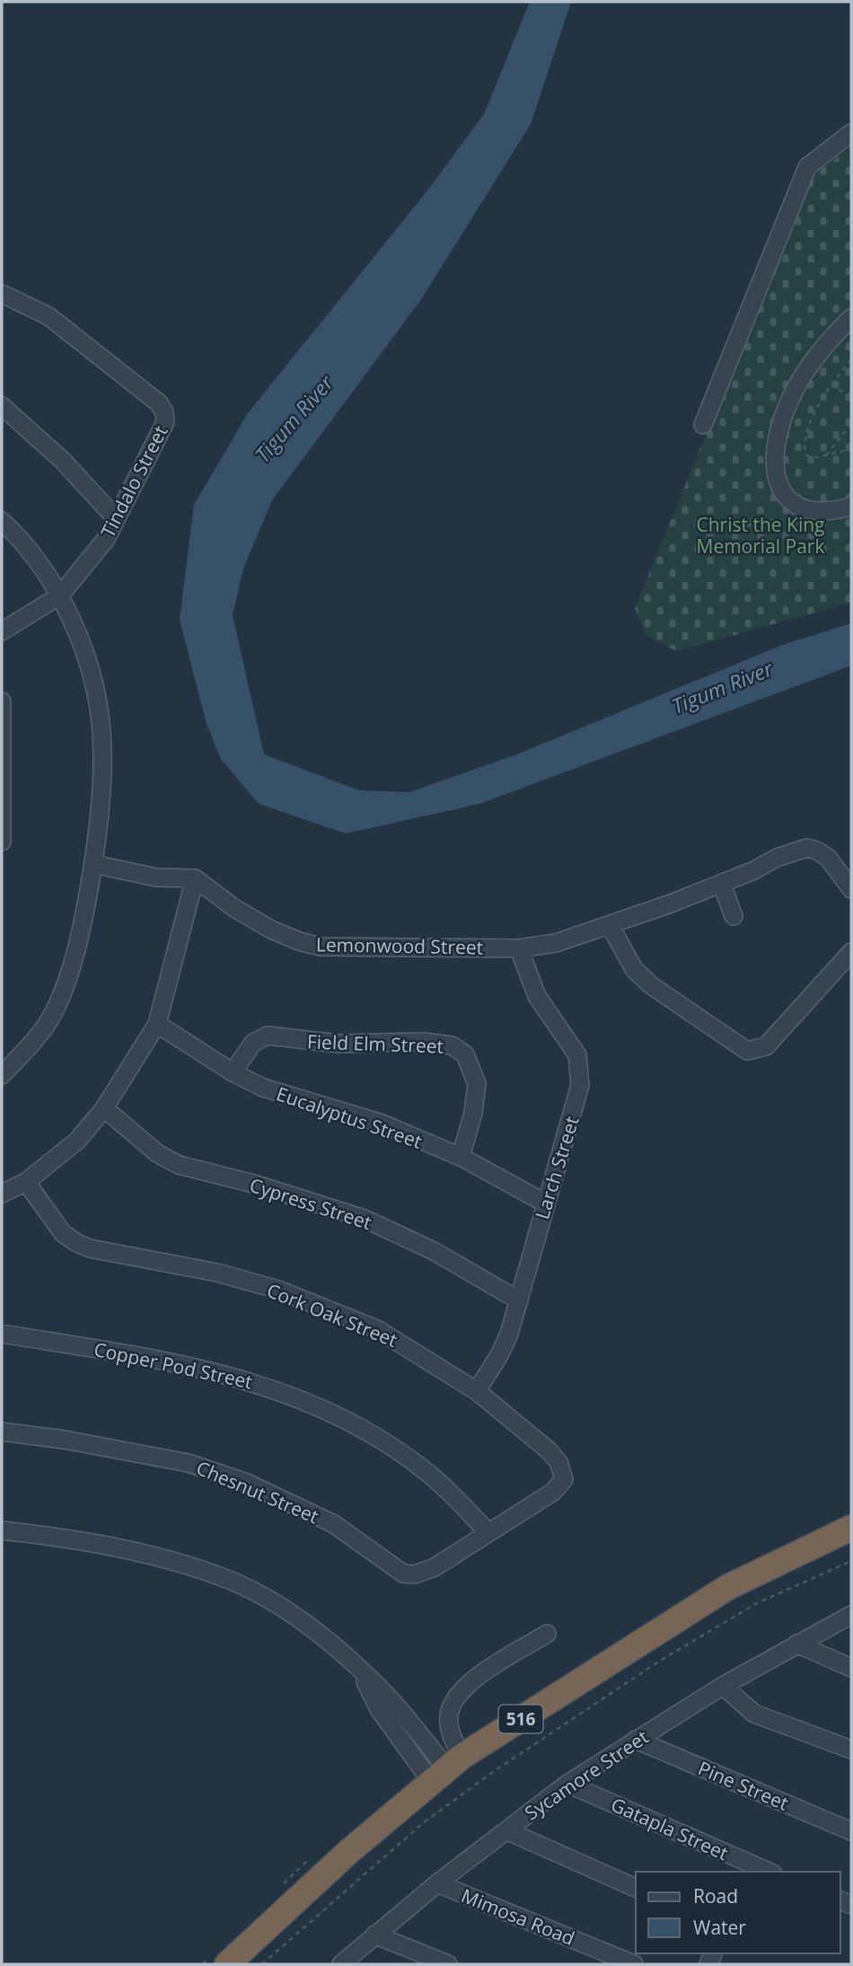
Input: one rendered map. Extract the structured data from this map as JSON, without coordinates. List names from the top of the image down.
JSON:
{
  "streets": {
    "highway": ["516"],
    "street": [
      "Tindalo Street",
      "Lemonwood Street",
      "Field Elm Street",
      "Eucalyptus Street",
      "Larch Street",
      "Cypress Street",
      "Cork Oak Street",
      "Copper Pod Street",
      "Chesnut Street",
      "Sycamore Street",
      "Pine Street",
      "Gatapla Street",
      "Mimosa Road"
    ]
  },
  "crossings": [
    ["Lemonwood Street", "Larch Street"],
    ["Field Elm Street", "Eucalyptus Street"],
    ["Eucalyptus Street", "Larch Street"],
    ["Larch Street", "Cypress Street"],
    ["Larch Street", "Cork Oak Street"],
    ["Cork Oak Street", "Copper Pod Street"],
    ["Cork Oak Street", "Chesnut Street"],
    ["Copper Pod Street", "Chesnut Street"],
    ["Sycamore Street", "Pine Street"],
    ["Sycamore Street", "Gatapla Street"],
    ["Sycamore Street", "Mimosa Road"]
  ],
  "water": ["Tigum River"],
  "parks": ["Christ the King Memorial Park"],
  "legend": ["Road", "Water"]
}
